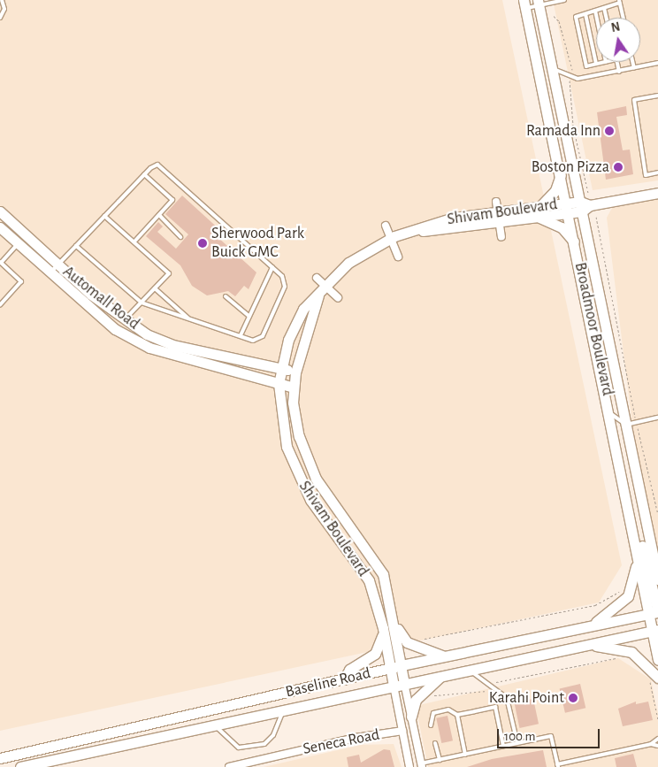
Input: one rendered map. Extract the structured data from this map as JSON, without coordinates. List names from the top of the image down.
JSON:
{
  "streets": {
    "main road": [
      "Shivam Boulevard",
      "Automall Road",
      "Broadmoor Boulevard",
      "Baseline Road"
    ],
    "street": ["Seneca Road"]
  },
  "crossings": [
    ["Shivam Boulevard", "Automall Road"],
    ["Shivam Boulevard", "Broadmoor Boulevard"],
    ["Shivam Boulevard", "Baseline Road"],
    ["Broadmoor Boulevard", "Baseline Road"]
  ],
  "places": [
    "Ramada Inn",
    "Boston Pizza",
    "Sherwood Park Buick GMC",
    "Karahi Point"
  ],
  "scale_bar": "100 m",
  "north": "top"
}
